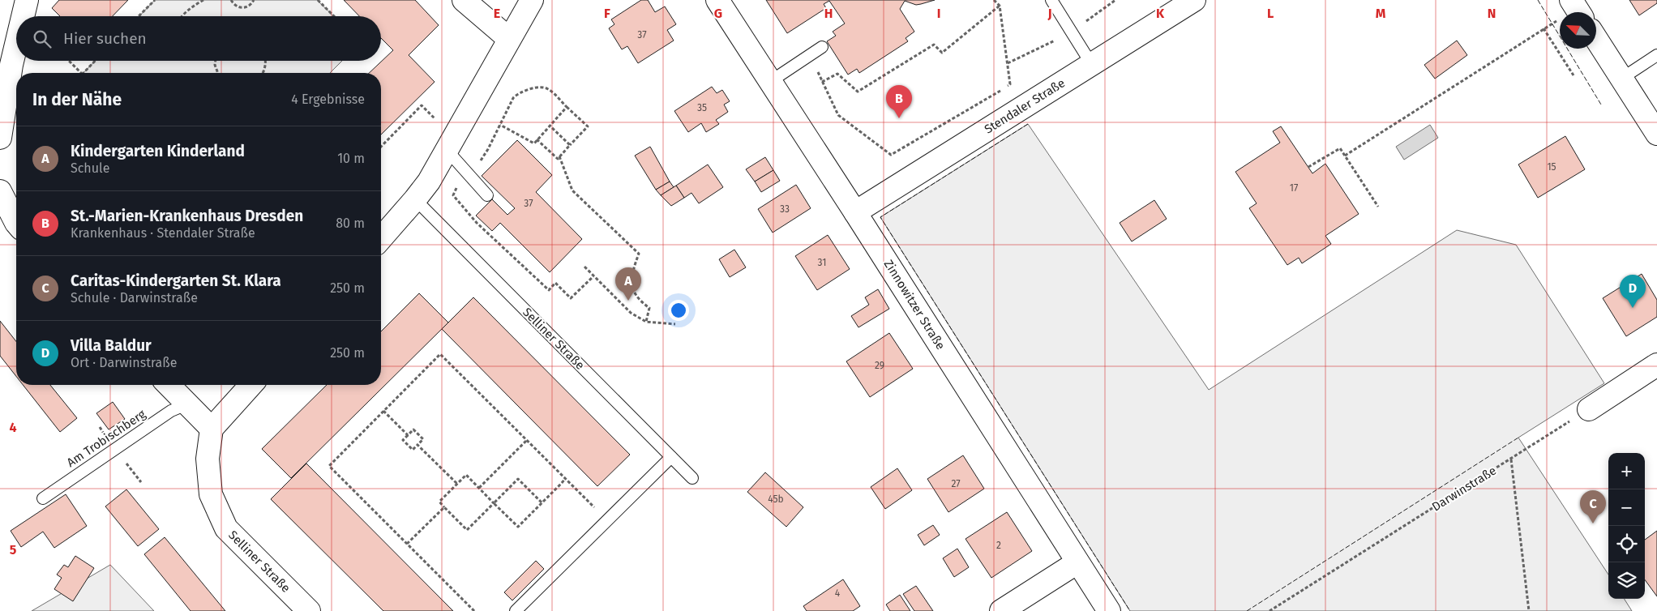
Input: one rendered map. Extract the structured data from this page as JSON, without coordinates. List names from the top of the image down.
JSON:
{
  "streets": {
    "street": ["Stendaler Straße", "Zinnowitzer Straße", "Selliner Straße"],
    "lane": ["Am Trobischberg"],
    "path": ["Darwinstraße"]
  },
  "crossings": [
    ["Stendaler Straße", "Zinnowitzer Straße"]
  ],
  "house_numbers": [
    "37",
    "35",
    "15",
    "17",
    "37",
    "33",
    "31",
    "29",
    "27",
    "45b",
    "2",
    "4"
  ],
  "north": "top left",
  "page": {
    "search": "Hier suchen",
    "heading": ["In der Nähe", "4 Ergebnisse"],
    "pins": [
      "B",
      "A",
      "D",
      "C"
    ],
    "list": [
      {
        "mark": "A",
        "name": "Kindergarten Kinderland",
        "note": "Schule",
        "value": "10 m"
      },
      {
        "mark": "B",
        "name": "St.-Marien-Krankenhaus Dresden",
        "note": "Krankenhaus · Stendaler Straße",
        "value": "80 m"
      },
      {
        "mark": "C",
        "name": "Caritas-Kindergarten St. Klara",
        "note": "Schule · Darwinstraße",
        "value": "250 m"
      },
      {
        "mark": "D",
        "name": "Villa Baldur",
        "note": "Ort · Darwinstraße",
        "value": "250 m"
      }
    ],
    "map_buttons": ["+", "−"]
  },
  "grid": {
    "columns": [
      "E",
      "F",
      "G",
      "H",
      "I",
      "J",
      "K",
      "L",
      "M",
      "N"
    ],
    "rows": ["4", "5"]
  }
}
